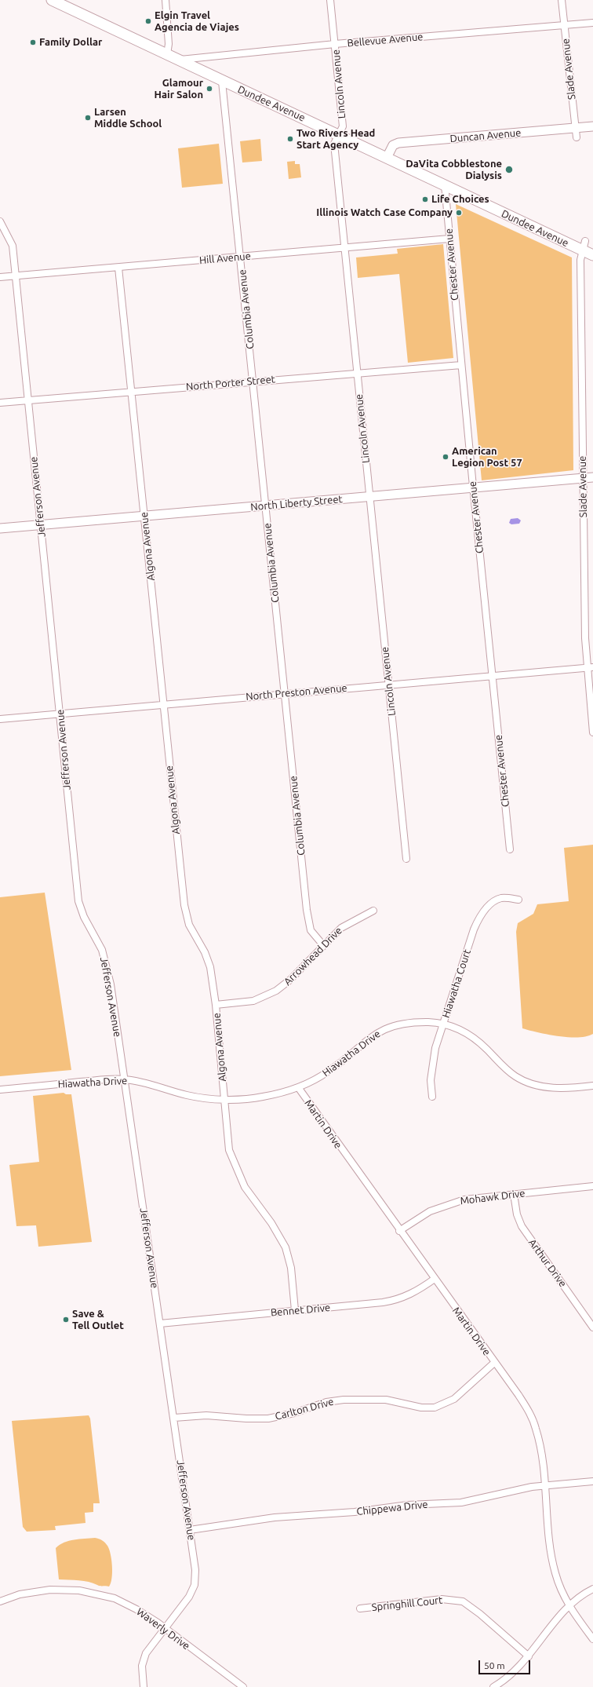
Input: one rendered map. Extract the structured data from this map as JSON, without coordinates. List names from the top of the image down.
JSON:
{
  "streets": {
    "main road": ["Dundee Avenue", "Duncan Avenue", "North Liberty Street"],
    "street": [
      "Bellevue Avenue",
      "Slade Avenue",
      "Lincoln Avenue",
      "Hill Avenue",
      "Chester Avenue",
      "Columbia Avenue",
      "North Porter Street",
      "Jefferson Avenue",
      "Algona Avenue",
      "North Preston Avenue",
      "Arrowhead Drive",
      "Hiawatha Court",
      "Hiawatha Drive",
      "Martin Drive",
      "Mohawk Drive",
      "Arthur Drive",
      "Bennet Drive",
      "Carlton Drive",
      "Chippewa Drive",
      "Springhill Court",
      "Waverly Drive"
    ]
  },
  "crossings": [
    ["Bellevue Avenue", "Slade Avenue"],
    ["Bellevue Avenue", "Lincoln Avenue"],
    ["Bellevue Avenue", "Dundee Avenue"],
    ["Slade Avenue", "Dundee Avenue"],
    ["Slade Avenue", "Duncan Avenue"],
    ["Slade Avenue", "North Liberty Street"],
    ["Slade Avenue", "North Preston Avenue"],
    ["Lincoln Avenue", "Dundee Avenue"],
    ["Lincoln Avenue", "Hill Avenue"],
    ["Lincoln Avenue", "North Porter Street"],
    ["Lincoln Avenue", "North Liberty Street"],
    ["Lincoln Avenue", "North Preston Avenue"],
    ["Dundee Avenue", "Duncan Avenue"],
    ["Dundee Avenue", "Chester Avenue"],
    ["Dundee Avenue", "Columbia Avenue"],
    ["Hill Avenue", "Chester Avenue"],
    ["Hill Avenue", "Columbia Avenue"],
    ["Hill Avenue", "Jefferson Avenue"],
    ["Hill Avenue", "Algona Avenue"],
    ["Chester Avenue", "North Porter Street"],
    ["Chester Avenue", "North Liberty Street"],
    ["Chester Avenue", "North Preston Avenue"],
    ["Columbia Avenue", "North Porter Street"],
    ["Columbia Avenue", "North Liberty Street"],
    ["Columbia Avenue", "North Preston Avenue"],
    ["Columbia Avenue", "Arrowhead Drive"],
    ["North Porter Street", "Jefferson Avenue"],
    ["North Porter Street", "Algona Avenue"],
    ["Jefferson Avenue", "North Liberty Street"],
    ["Jefferson Avenue", "North Preston Avenue"],
    ["Jefferson Avenue", "Hiawatha Drive"],
    ["Jefferson Avenue", "Bennet Drive"],
    ["Jefferson Avenue", "Carlton Drive"],
    ["Jefferson Avenue", "Chippewa Drive"],
    ["Jefferson Avenue", "Waverly Drive"],
    ["North Liberty Street", "Algona Avenue"],
    ["Algona Avenue", "North Preston Avenue"],
    ["Algona Avenue", "Arrowhead Drive"],
    ["Algona Avenue", "Hiawatha Drive"],
    ["Algona Avenue", "Bennet Drive"],
    ["Hiawatha Court", "Hiawatha Drive"],
    ["Hiawatha Drive", "Martin Drive"],
    ["Martin Drive", "Mohawk Drive"],
    ["Martin Drive", "Bennet Drive"],
    ["Martin Drive", "Carlton Drive"],
    ["Martin Drive", "Chippewa Drive"],
    ["Mohawk Drive", "Arthur Drive"]
  ],
  "places": [
    "Elgin Travel Agencia de Viajes",
    "Family Dollar",
    "Glamour Hair Salon",
    "Larsen Middle School",
    "Two Rivers Head Start Agency",
    "DaVita Cobblestone Dialysis",
    "Life Choices",
    "Illinois Watch Case Company",
    "American Legion Post 57",
    "Save & Tell Outlet"
  ],
  "scale_bar": "50 m"
}
